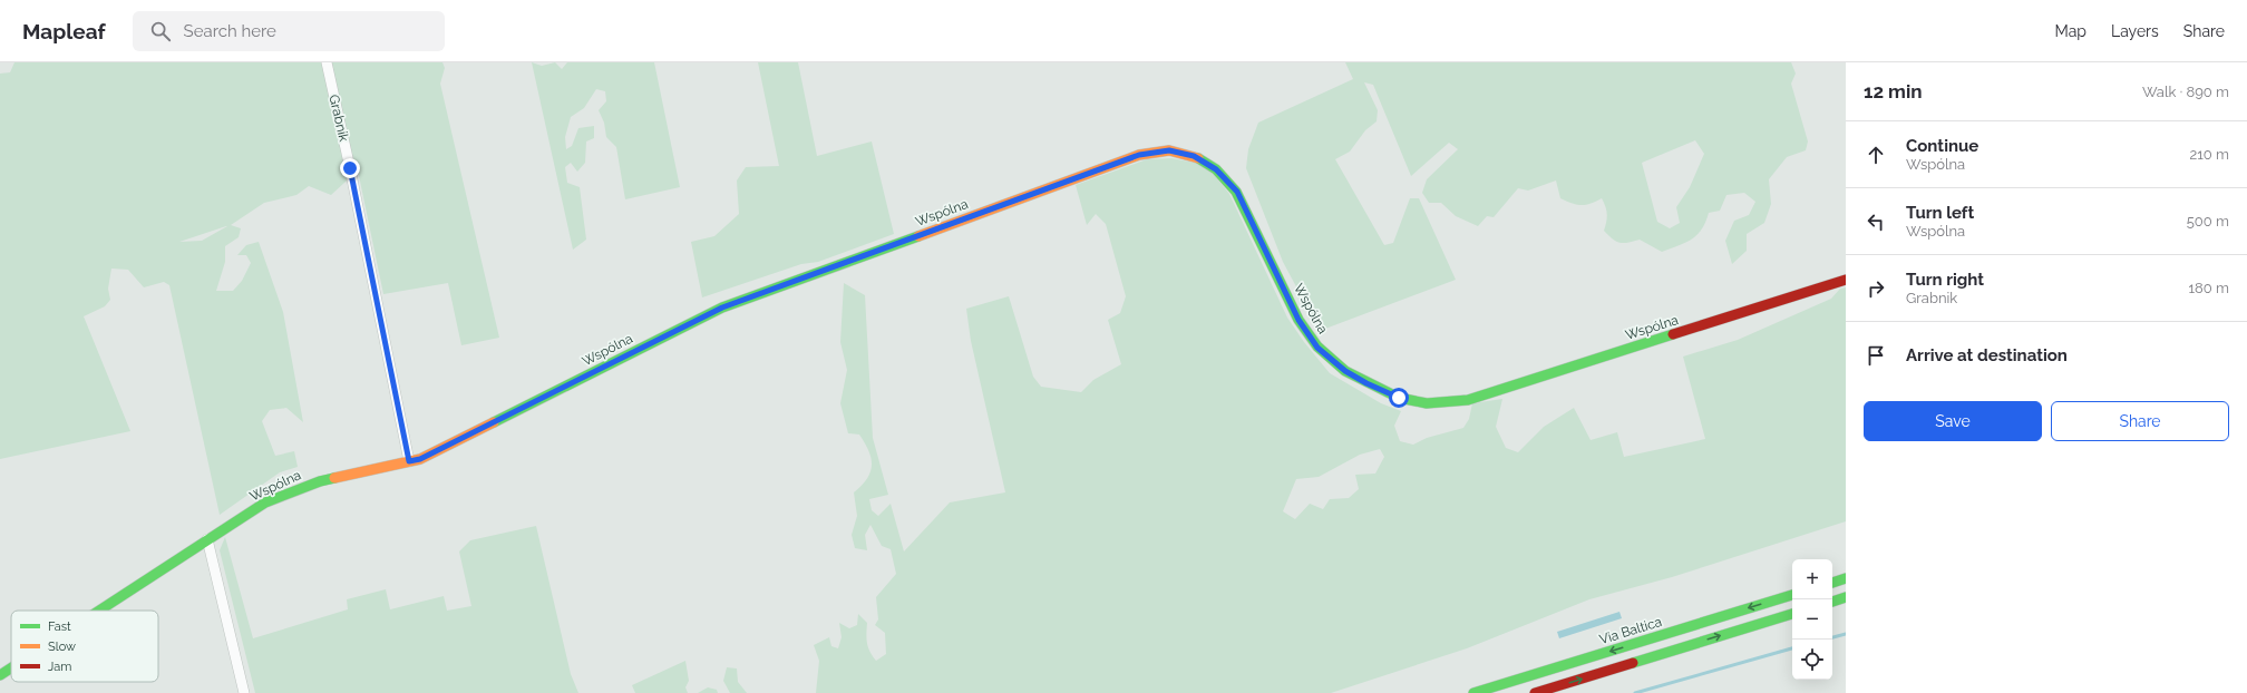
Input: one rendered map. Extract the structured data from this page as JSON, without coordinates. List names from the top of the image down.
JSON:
{
  "streets": {
    "main road": ["Wspólna", "Via Baltica"],
    "street": ["Grabnik"]
  },
  "crossings": [
    ["Grabnik", "Wspólna"]
  ],
  "legend": ["Fast", "Slow", "Jam"],
  "page": {
    "header": "Mapleaf",
    "search": "Search here",
    "nav": ["Map", "Layers", "Share"],
    "heading": ["12 min", "Walk · 890 m"],
    "list": [
      ["Continue", "Wspólna", "210 m"],
      ["Turn left", "Wspólna", "500 m"],
      ["Turn right", "Grabnik", "180 m"],
      "Arrive at destination"
    ],
    "buttons": ["Save", "Share"],
    "map_buttons": ["+", "−"]
  }
}
